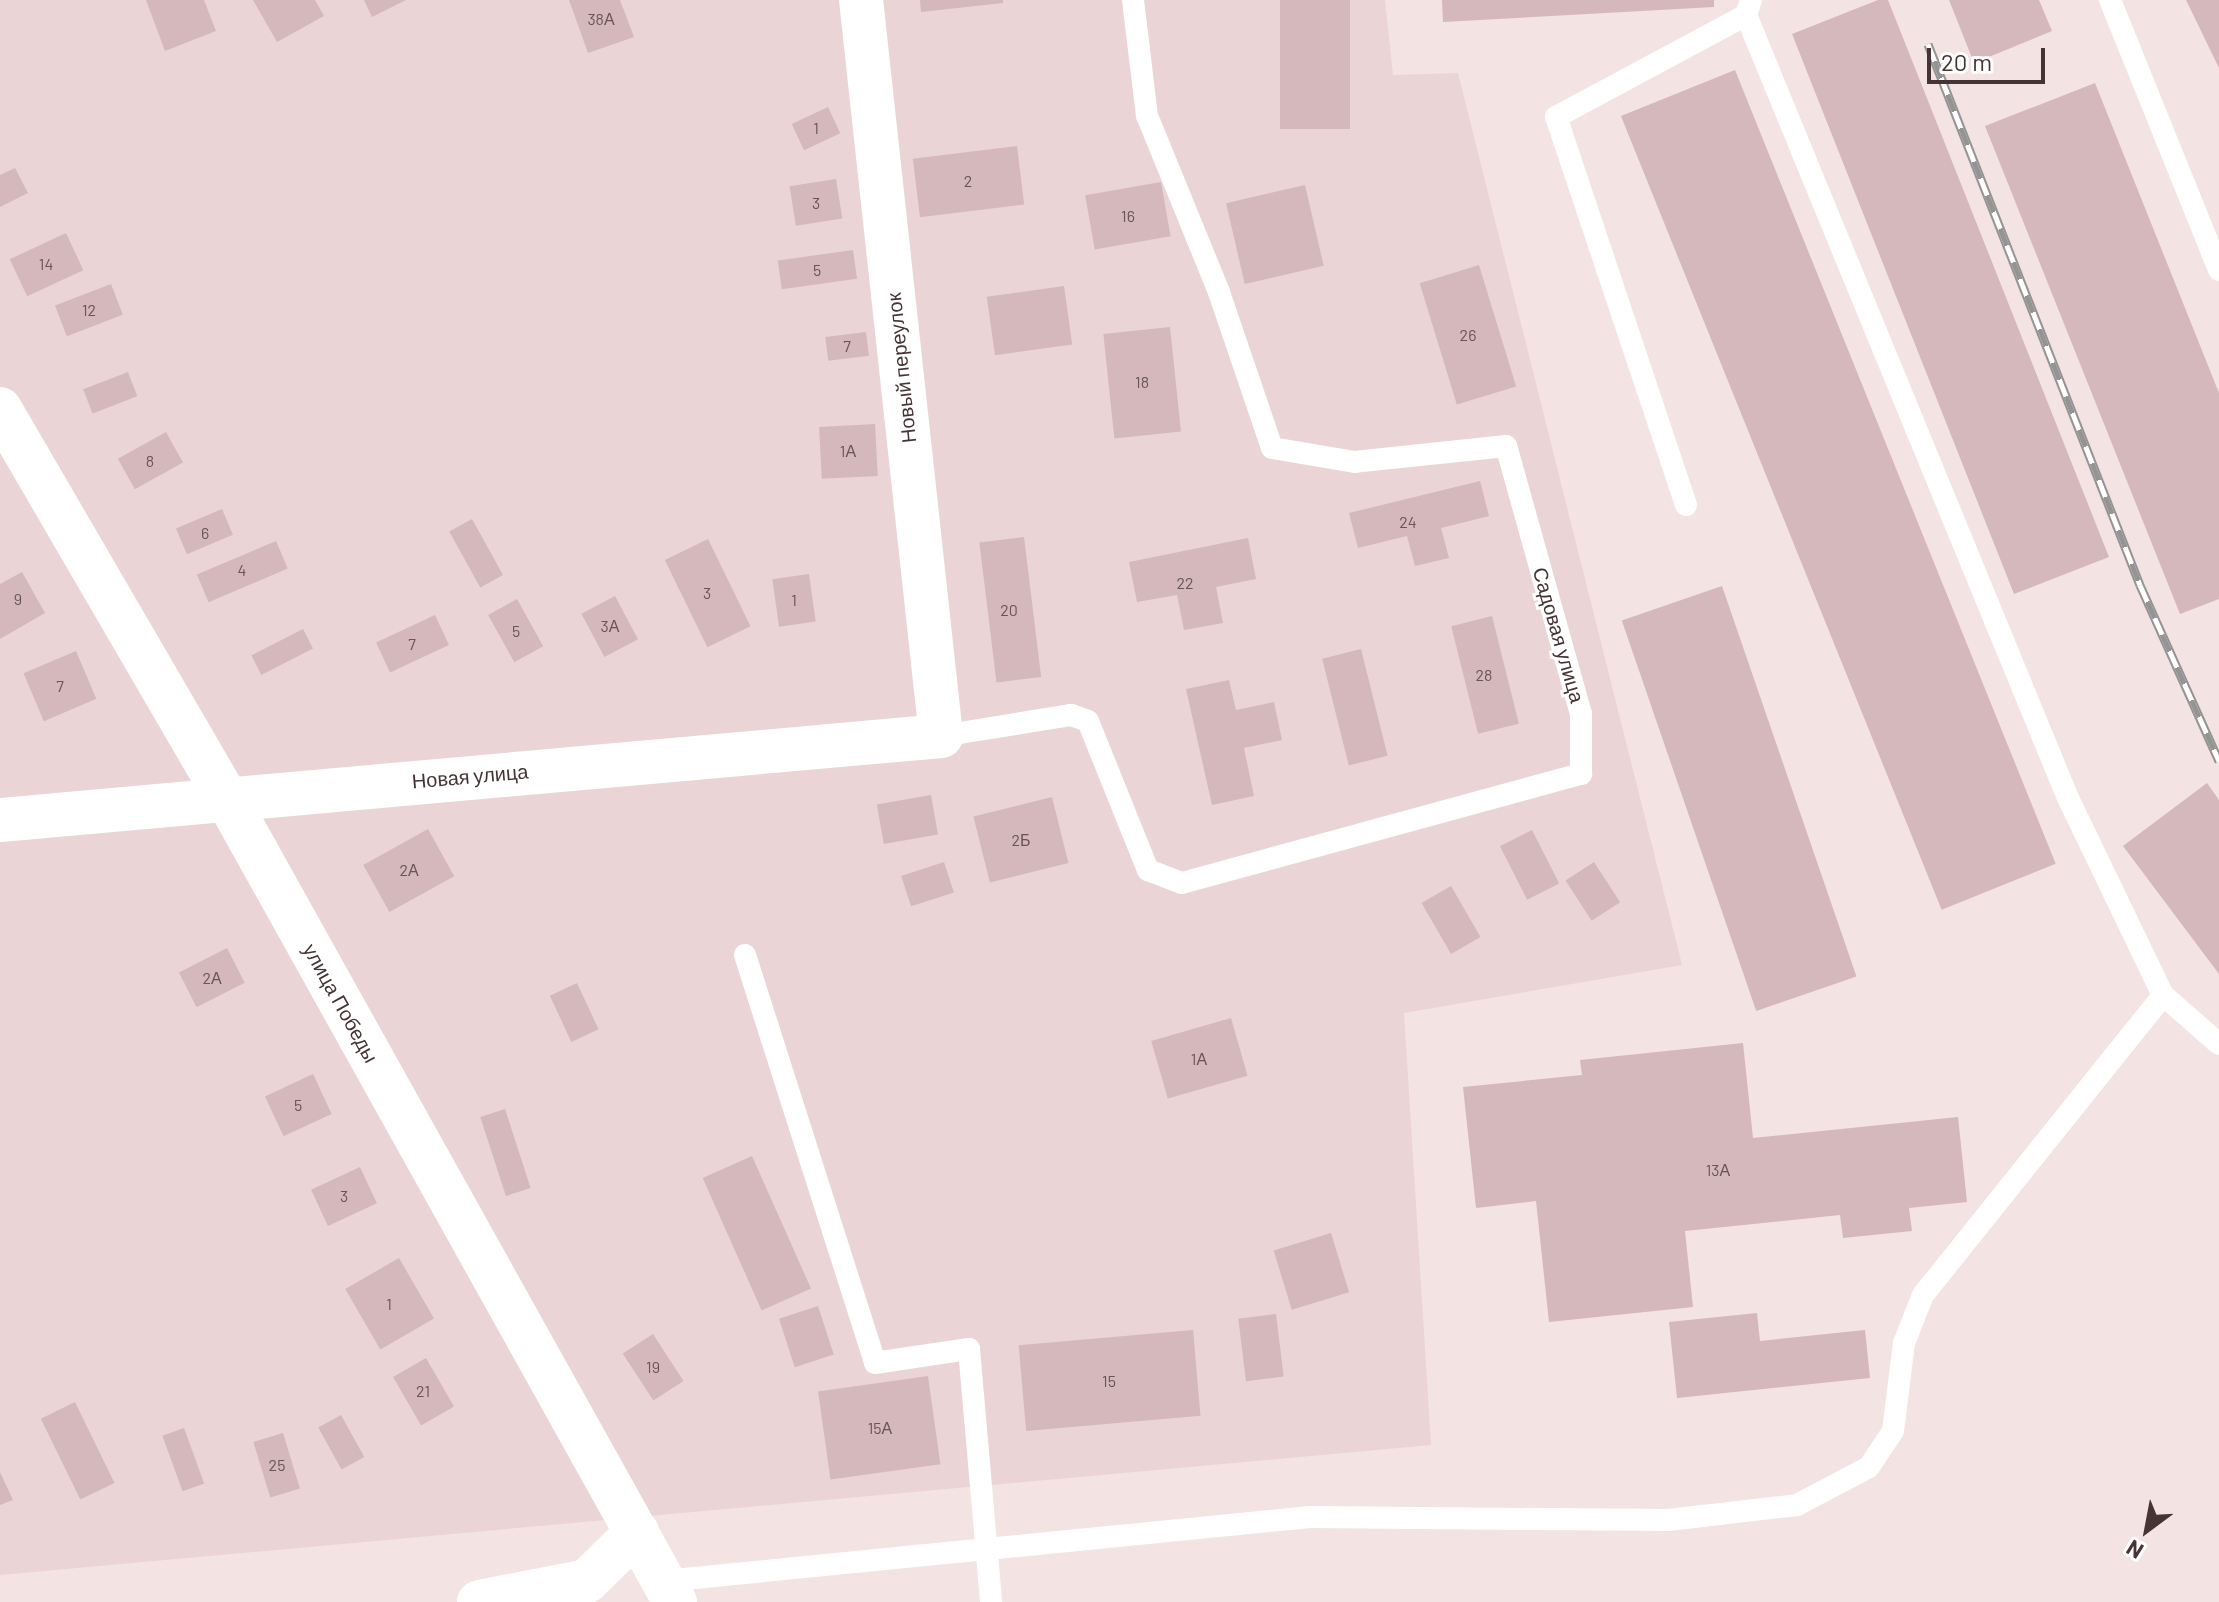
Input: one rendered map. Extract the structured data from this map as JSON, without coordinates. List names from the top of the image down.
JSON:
{
  "streets": {
    "street": ["Новый переулок", "Новая улица", "улица Победы"],
    "lane": ["Садовая улица"]
  },
  "crossings": [
    ["Новый переулок", "Садовая улица"],
    ["Новый переулок", "Новая улица"],
    ["Садовая улица", "Новая улица"],
    ["Новая улица", "улица Победы"]
  ],
  "house_numbers": [
    "38А",
    "1",
    "2",
    "3",
    "16",
    "14",
    "5",
    "12",
    "26",
    "7",
    "18",
    "1А",
    "8",
    "24",
    "6",
    "4",
    "22",
    "3",
    "9",
    "1",
    "20",
    "3А",
    "5",
    "7",
    "28",
    "7",
    "2Б",
    "2А",
    "2А",
    "1А",
    "5",
    "13А",
    "3",
    "1",
    "19",
    "15",
    "21",
    "15А",
    "25"
  ],
  "scale_bar": "20 m",
  "north": "bottom left"
}
